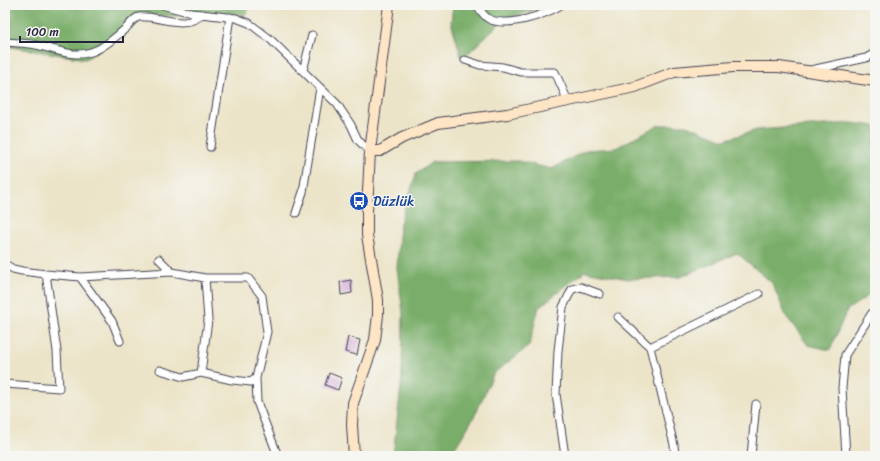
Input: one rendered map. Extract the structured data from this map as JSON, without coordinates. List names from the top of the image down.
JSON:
{
  "places": {
    "bus stop": ["Düzlük"]
  },
  "scale_bar": "100 m"
}
